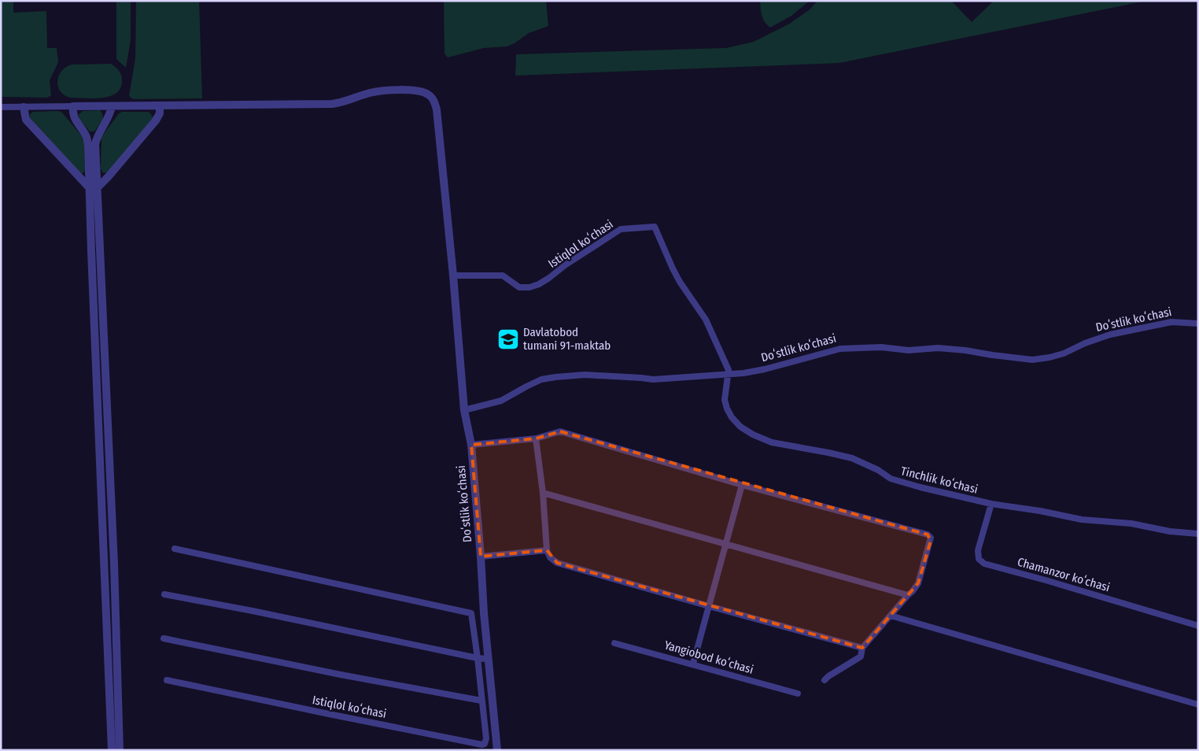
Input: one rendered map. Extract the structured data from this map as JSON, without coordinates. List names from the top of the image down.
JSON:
{
  "streets": {
    "street": [
      "Istiqlol koʻchasi",
      "Doʻstlik koʻchasi",
      "Tinchlik koʻchasi",
      "Chamanzor koʻchasi",
      "Yangiobod koʻchasi"
    ]
  },
  "crossings": [
    ["Istiqlol koʻchasi", "Doʻstlik koʻchasi"],
    ["Istiqlol koʻchasi", "Tinchlik koʻchasi"],
    ["Doʻstlik koʻchasi", "Tinchlik koʻchasi"],
    ["Tinchlik koʻchasi", "Chamanzor koʻchasi"]
  ],
  "places": {
    "school or university": ["Davlatobod tumani 91-maktab"]
  }
}
